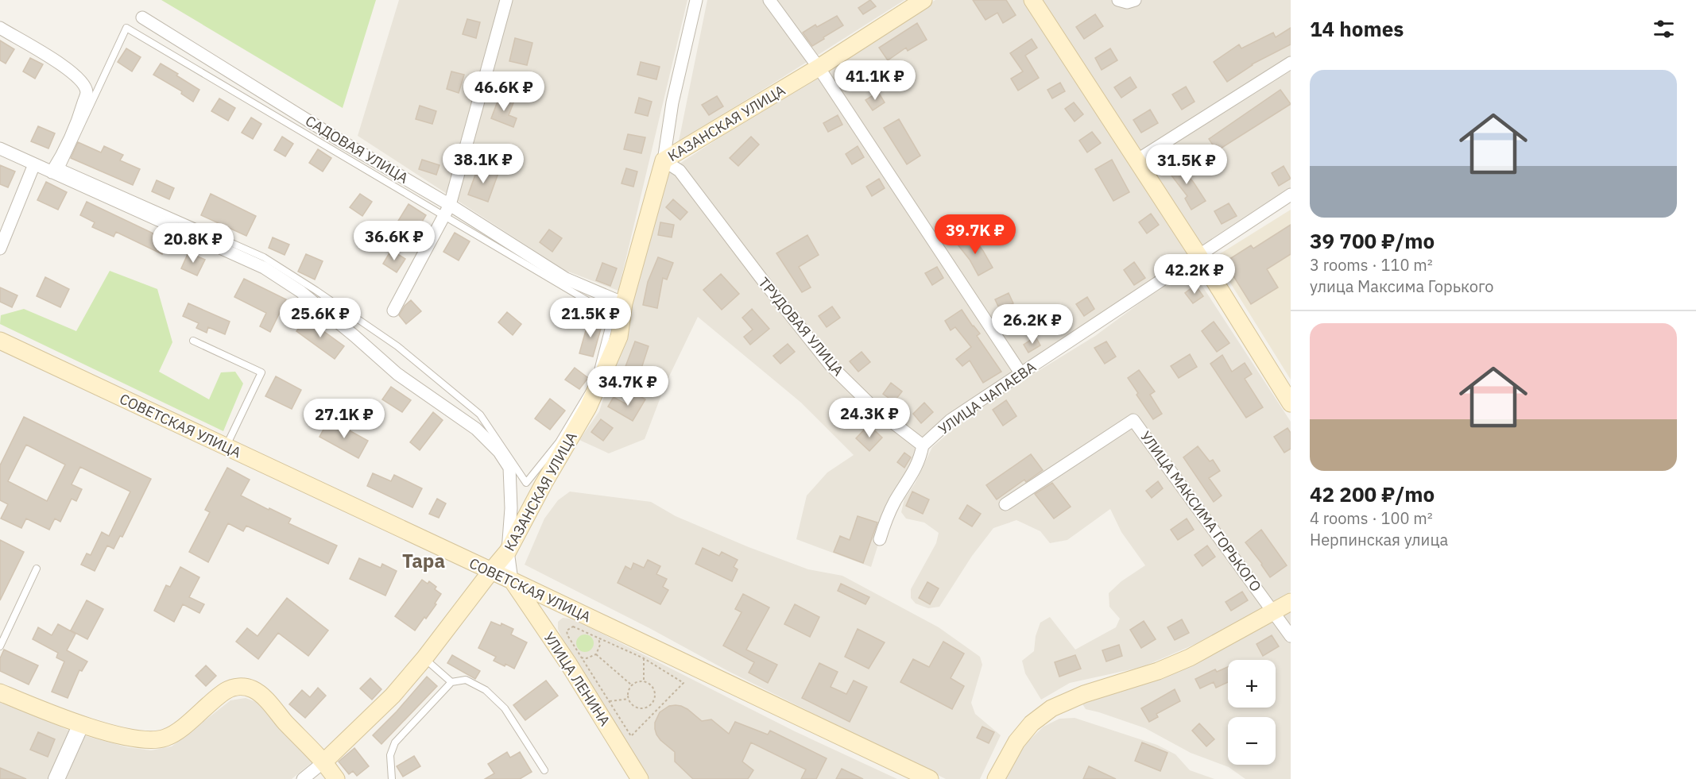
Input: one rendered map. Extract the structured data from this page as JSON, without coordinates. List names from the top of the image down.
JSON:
{
  "streets": {
    "main road": ["КАЗАНСКАЯ УЛИЦА", "СОВЕТСКАЯ УЛИЦА", "УЛИЦА ЛЕНИНА"],
    "street": [
      "САДОВАЯ УЛИЦА",
      "ТРУДОВАЯ УЛИЦА",
      "УЛИЦА ЧАПАЕВА",
      "УЛИЦА МАКСИМА ГОРЬКОГО"
    ]
  },
  "crossings": [
    ["КАЗАНСКАЯ УЛИЦА", "САДОВАЯ УЛИЦА"],
    ["КАЗАНСКАЯ УЛИЦА", "ТРУДОВАЯ УЛИЦА"],
    ["КАЗАНСКАЯ УЛИЦА", "СОВЕТСКАЯ УЛИЦА"],
    ["ТРУДОВАЯ УЛИЦА", "УЛИЦА ЧАПАЕВА"],
    ["СОВЕТСКАЯ УЛИЦА", "УЛИЦА ЛЕНИНА"]
  ],
  "districts": ["Тара"],
  "page": {
    "heading": "14 homes",
    "list": [
      {
        "name": "39 700 ₽/mo",
        "note": "3 rooms · 110 m² · улица Максима Горького"
      },
      {
        "name": "42 200 ₽/mo",
        "note": "4 rooms · 100 m² · Нерпинская улица"
      }
    ],
    "price": [
      "41.1K ₽",
      "46.6K ₽",
      "38.1K ₽",
      "31.5K ₽",
      "39.7K ₽",
      "36.6K ₽",
      "20.8K ₽",
      "42.2K ₽",
      "25.6K ₽",
      "21.5K ₽",
      "26.2K ₽",
      "34.7K ₽",
      "24.3K ₽",
      "27.1K ₽"
    ],
    "map_buttons": ["+", "−"]
  }
}
